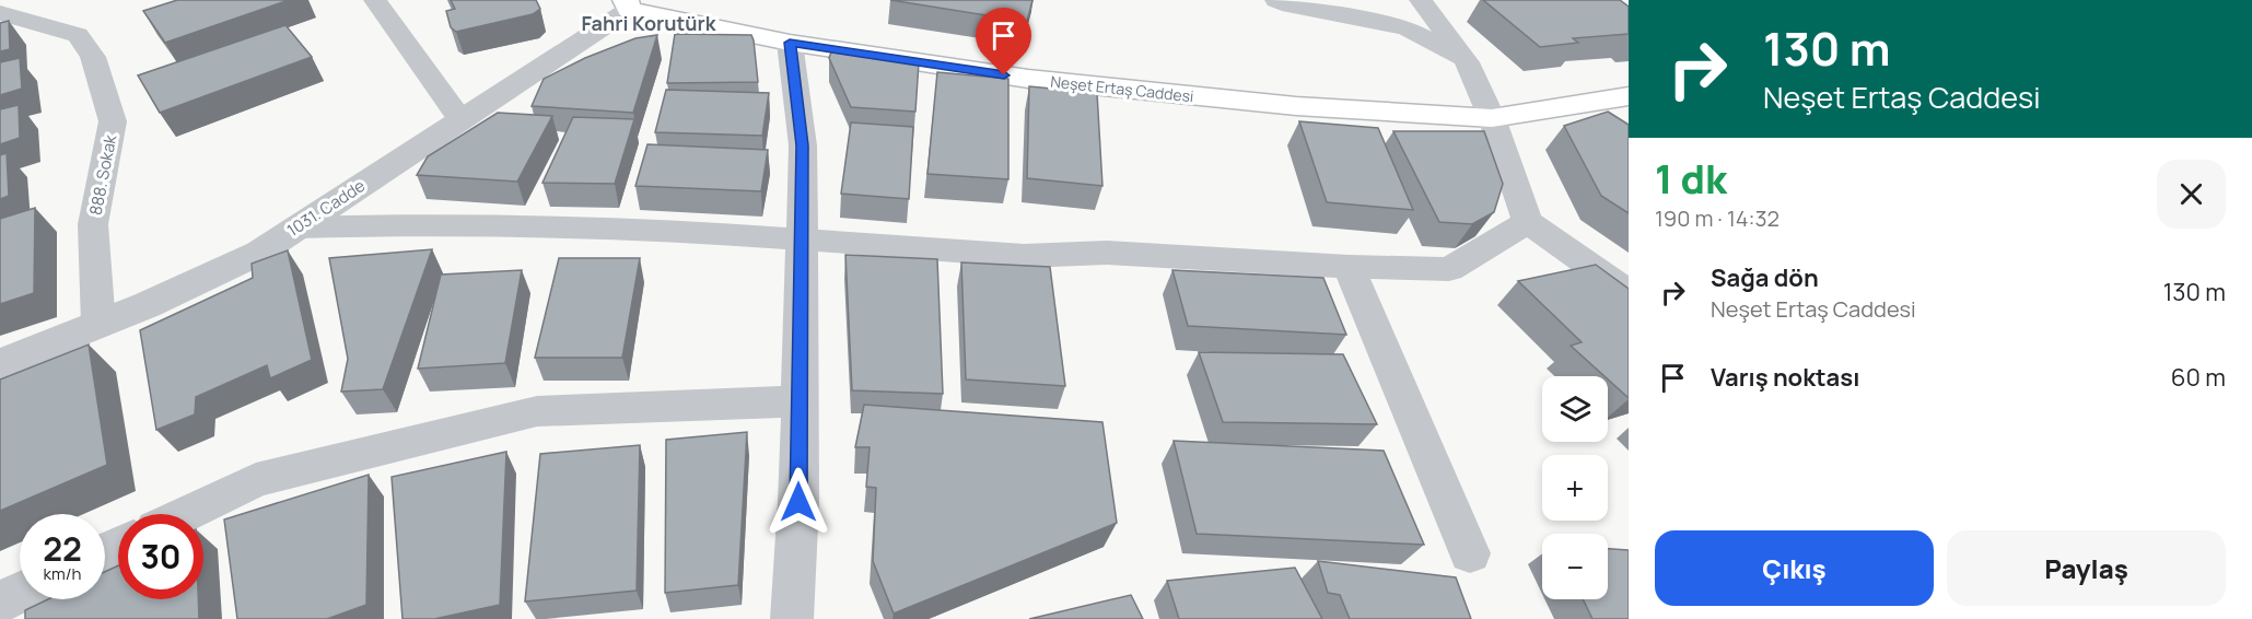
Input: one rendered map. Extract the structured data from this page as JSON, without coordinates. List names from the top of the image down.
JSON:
{
  "streets": {
    "main road": ["Neşet Ertaş Caddesi"],
    "street": ["888. Sokak", "1031. Cadde"]
  },
  "crossings": [
    ["Neşet Ertaş Caddesi", "1031. Cadde"],
    ["888. Sokak", "1031. Cadde"]
  ],
  "districts": ["Fahri Korutürk"],
  "page": {
    "turn": ["130 m", "Neşet Ertaş Caddesi"],
    "heading": ["1 dk", "190 m · 14:32"],
    "list": [
      {
        "name": "Sağa dön",
        "note": "Neşet Ertaş Caddesi",
        "value": "130 m"
      },
      {
        "name": "Varış noktası",
        "value": "60 m"
      }
    ],
    "map_buttons": ["+", "−"],
    "speed": "22 km/h",
    "limit": "30",
    "buttons": ["Çıkış", "Paylaş"]
  }
}
